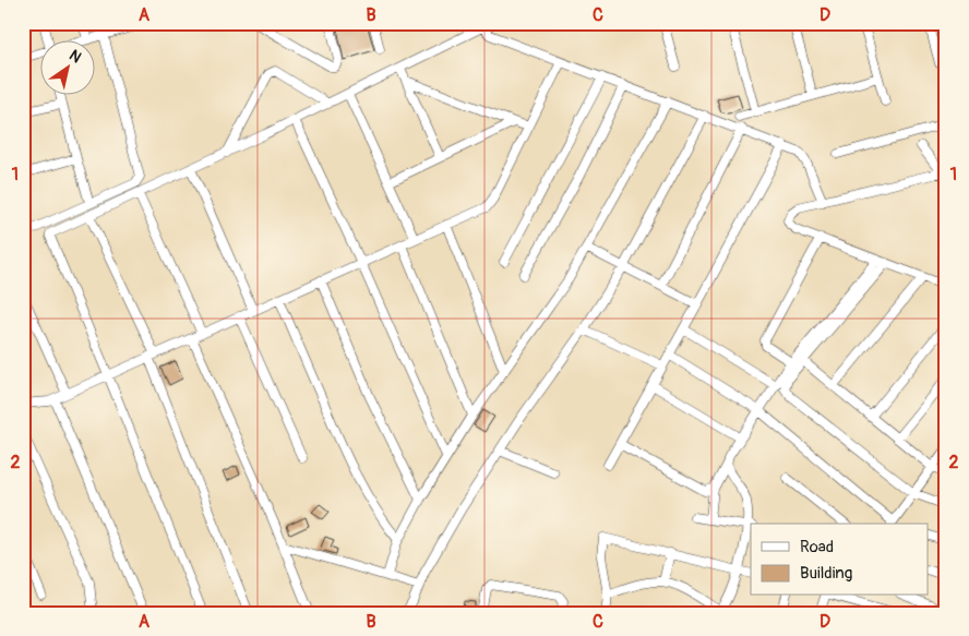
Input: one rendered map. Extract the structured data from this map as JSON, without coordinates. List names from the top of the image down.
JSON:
{
  "legend": ["Road", "Building"],
  "north": "top right",
  "grid": {
    "columns": [
      "A",
      "B",
      "C",
      "D"
    ],
    "rows": ["1", "2"]
  }
}
